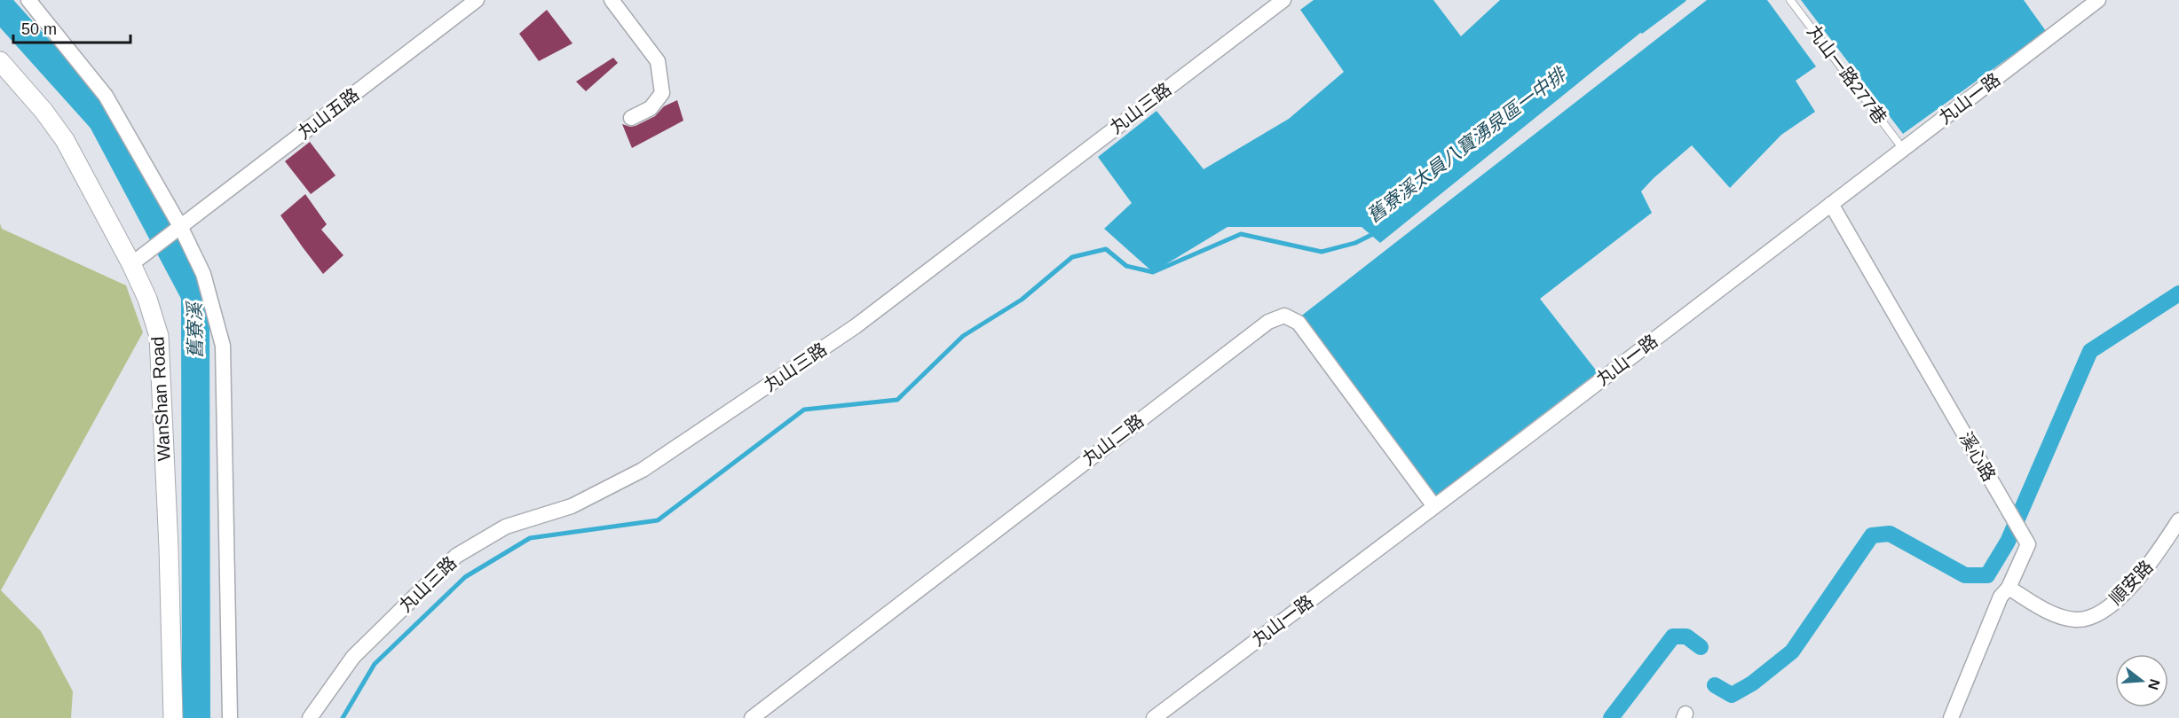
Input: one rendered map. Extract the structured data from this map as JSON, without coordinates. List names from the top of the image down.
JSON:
{
  "streets": {
    "street": [
      "丸山一路",
      "丸山三路",
      "丸山五路",
      "WanShan Road",
      "丸山二路",
      "溪心路",
      "順安路"
    ],
    "lane": ["丸山一路277巷"]
  },
  "crossings": [
    ["丸山一路277巷", "丸山一路"],
    ["丸山一路", "丸山二路"],
    ["丸山一路", "溪心路"],
    ["丸山五路", "WanShan Road"],
    ["溪心路", "順安路"]
  ],
  "water": ["舊寮溪太員八寶湧泉區一中排", "舊寮溪"],
  "scale_bar": "50 m",
  "north": "right"
}
